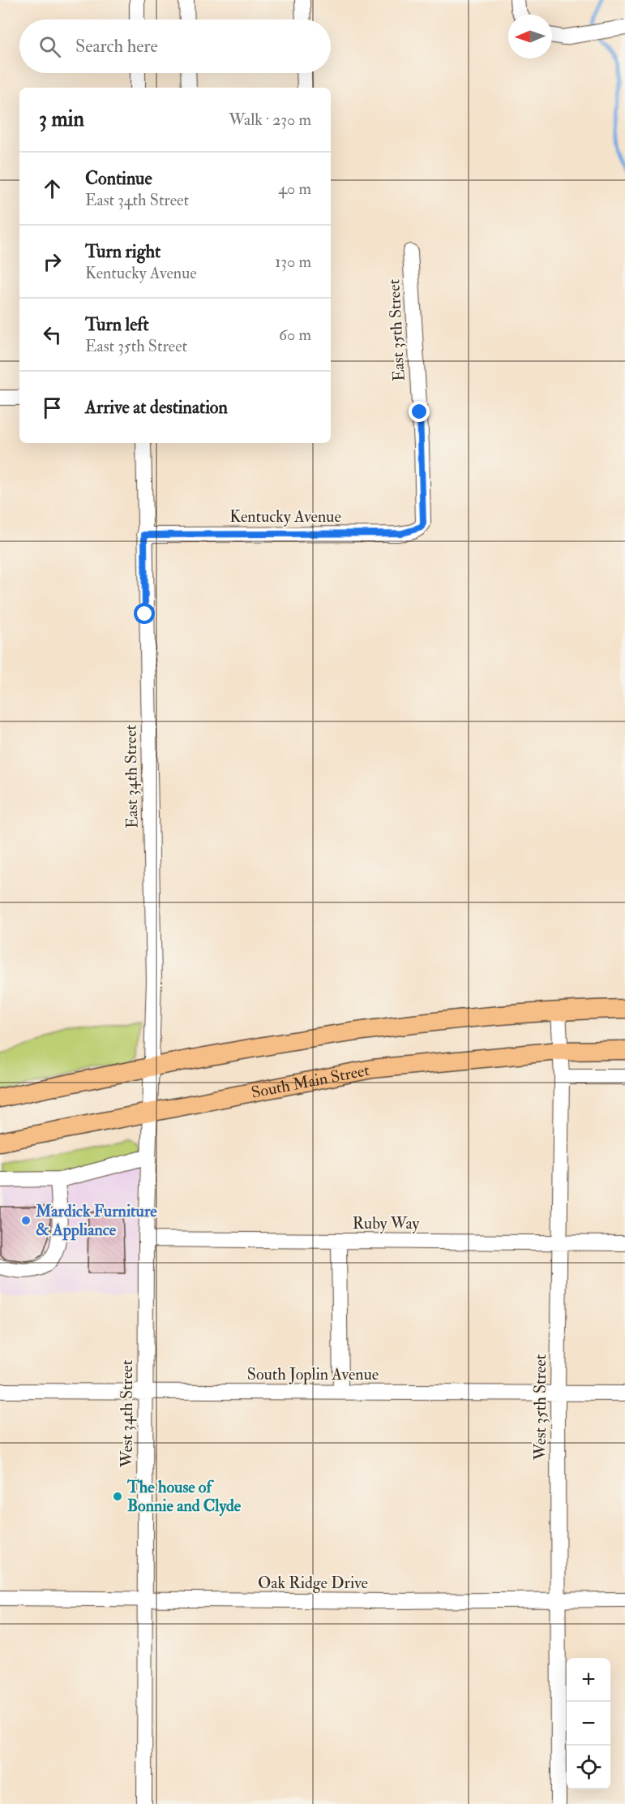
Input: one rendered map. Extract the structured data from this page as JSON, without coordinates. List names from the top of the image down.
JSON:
{
  "streets": {
    "main road": ["South Main Street"],
    "street": [
      "East 35th Street",
      "Kentucky Avenue",
      "East 34th Street",
      "Ruby Way",
      "South Joplin Avenue",
      "West 35th Street",
      "West 34th Street",
      "Oak Ridge Drive"
    ]
  },
  "crossings": [
    ["East 35th Street", "Kentucky Avenue"],
    ["Kentucky Avenue", "East 34th Street"],
    ["East 34th Street", "South Main Street"],
    ["East 34th Street", "West 34th Street"],
    ["South Main Street", "West 35th Street"],
    ["South Main Street", "West 34th Street"],
    ["Ruby Way", "West 35th Street"],
    ["Ruby Way", "West 34th Street"],
    ["South Joplin Avenue", "West 35th Street"],
    ["South Joplin Avenue", "West 34th Street"],
    ["West 35th Street", "Oak Ridge Drive"],
    ["West 34th Street", "Oak Ridge Drive"]
  ],
  "places": ["Mardick Furniture & Appliance", "The house of Bonnie and Clyde"],
  "north": "left",
  "page": {
    "search": "Search here",
    "heading": ["3 min", "Walk · 230 m"],
    "list": [
      ["Continue", "East 34th Street", "40 m"],
      ["Turn right", "Kentucky Avenue", "130 m"],
      ["Turn left", "East 35th Street", "60 m"],
      "Arrive at destination"
    ],
    "map_buttons": ["+", "−"]
  }
}
